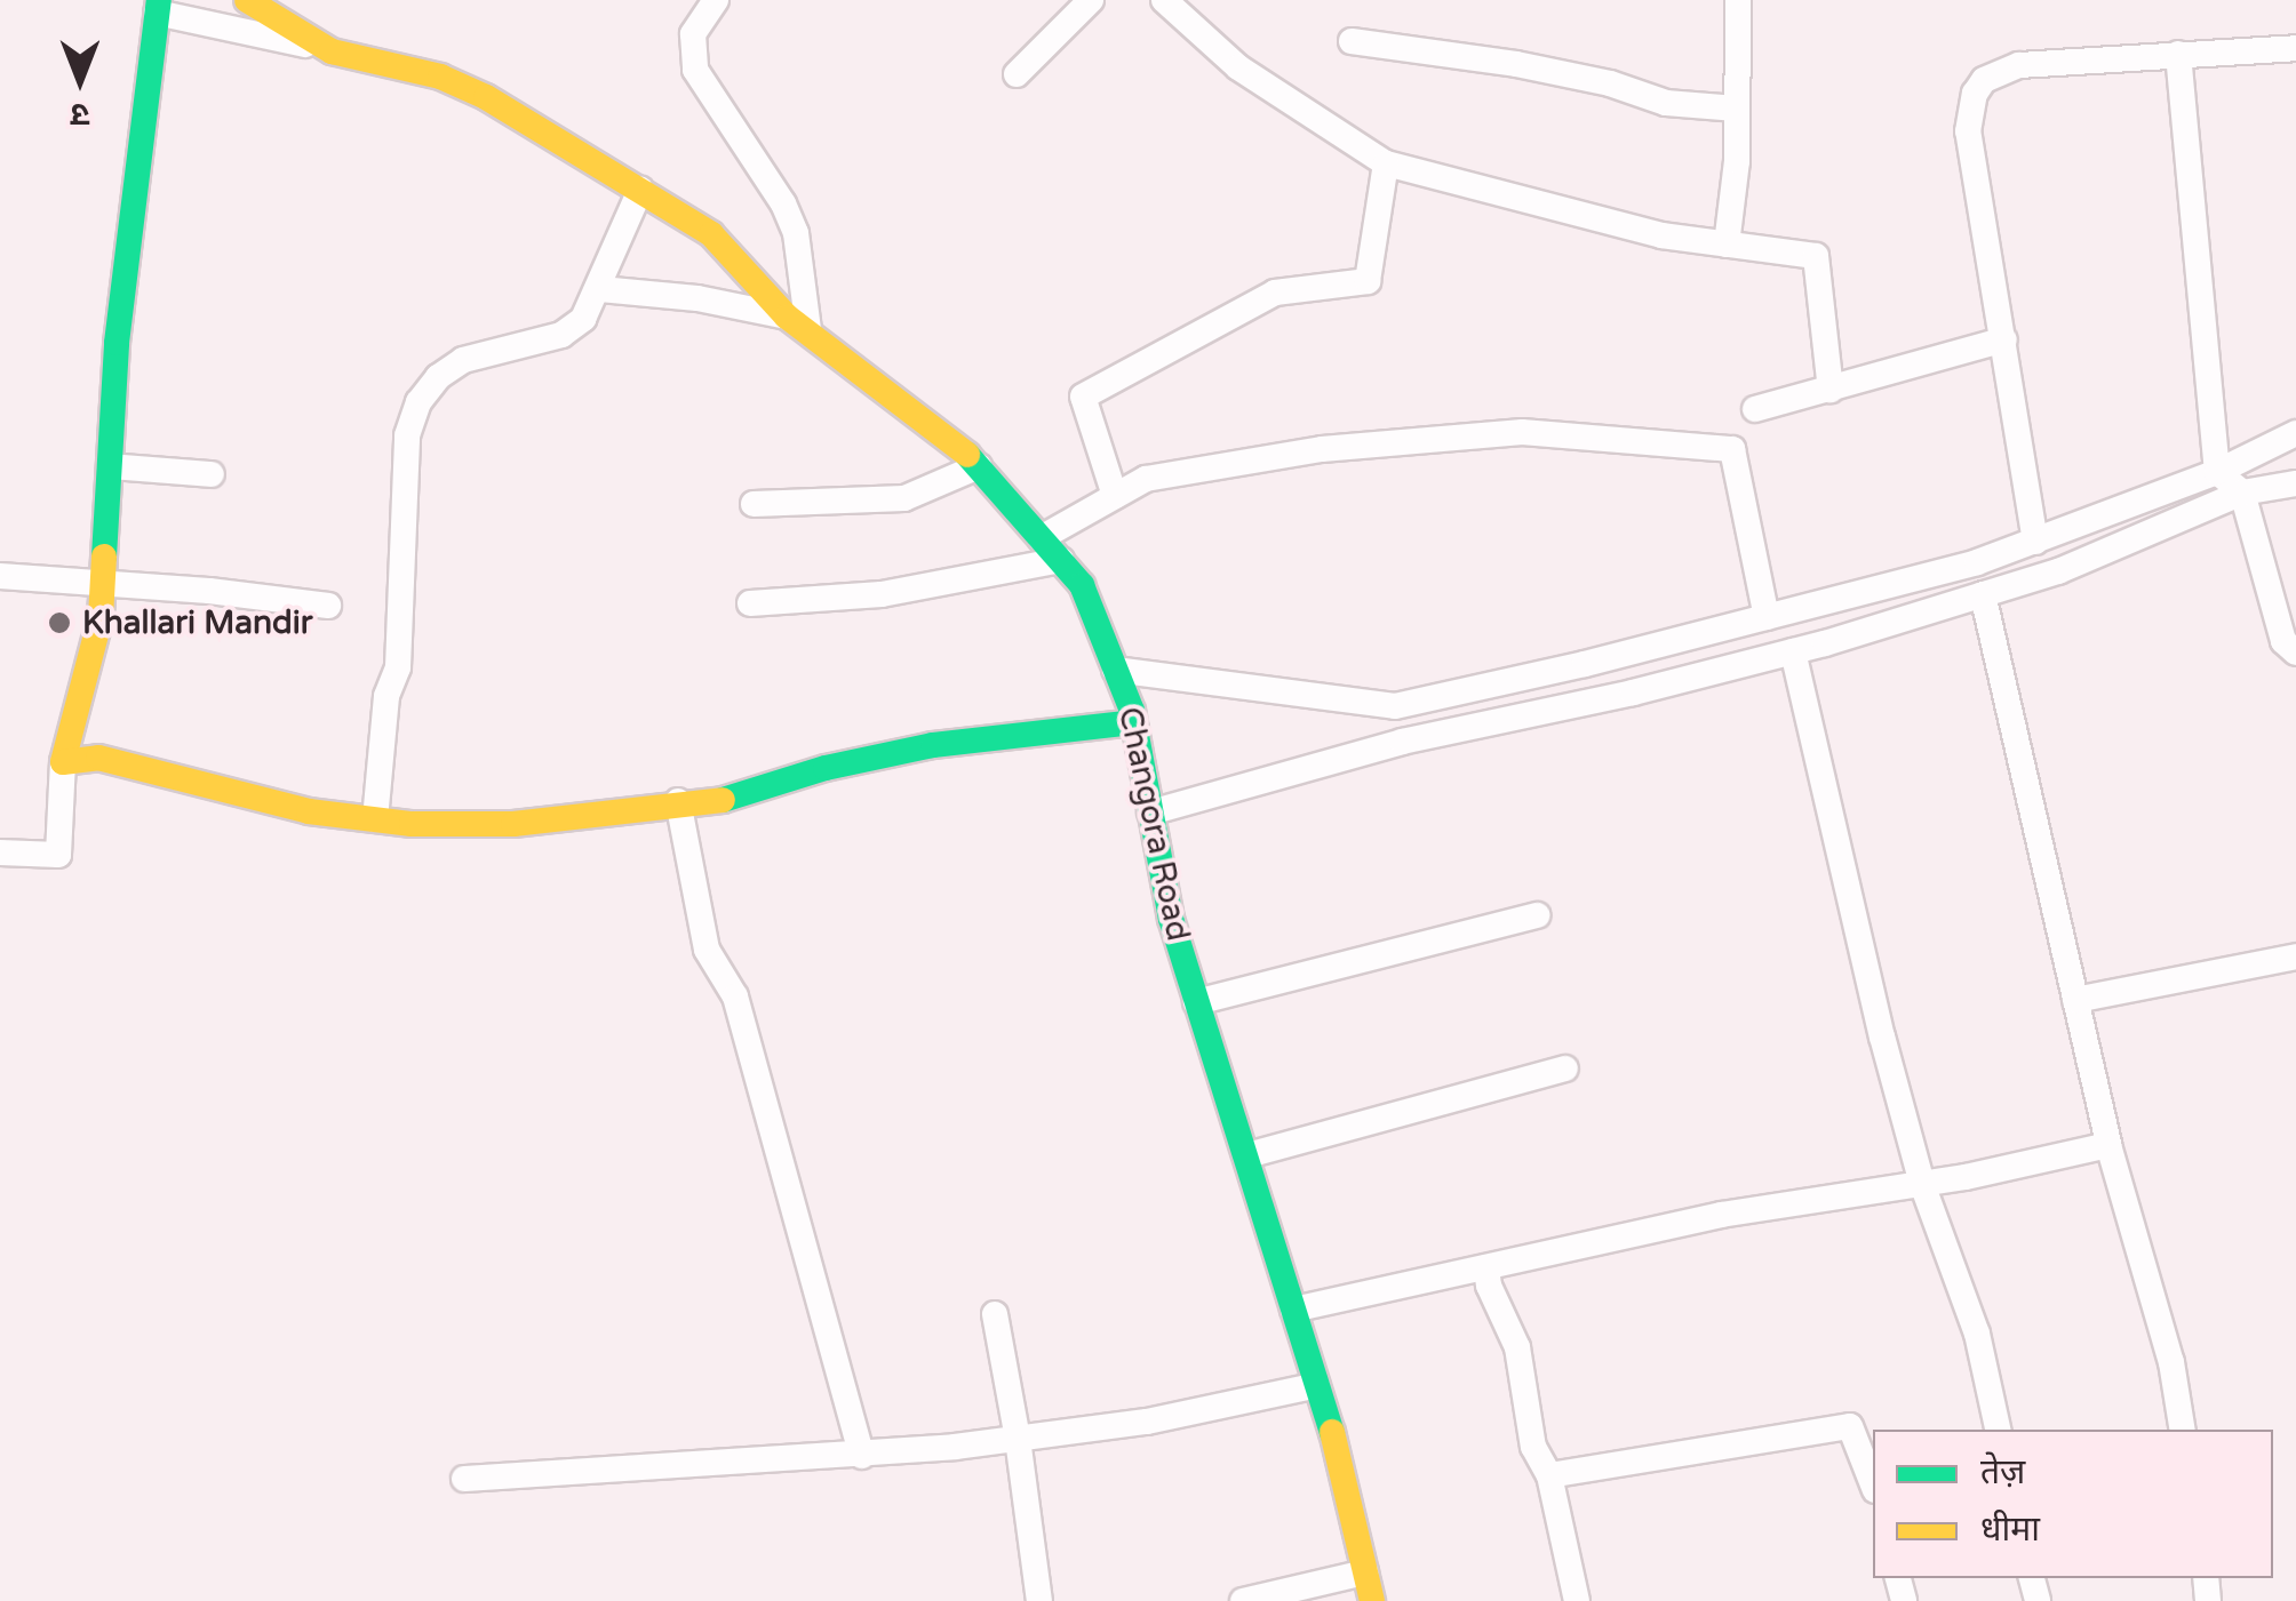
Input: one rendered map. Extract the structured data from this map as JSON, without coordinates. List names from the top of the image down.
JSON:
{
  "streets": {
    "street": ["Changora Road"]
  },
  "places": ["Khallari Mandir"],
  "legend": ["तेज़", "धीमा"],
  "north": "bottom"
}
